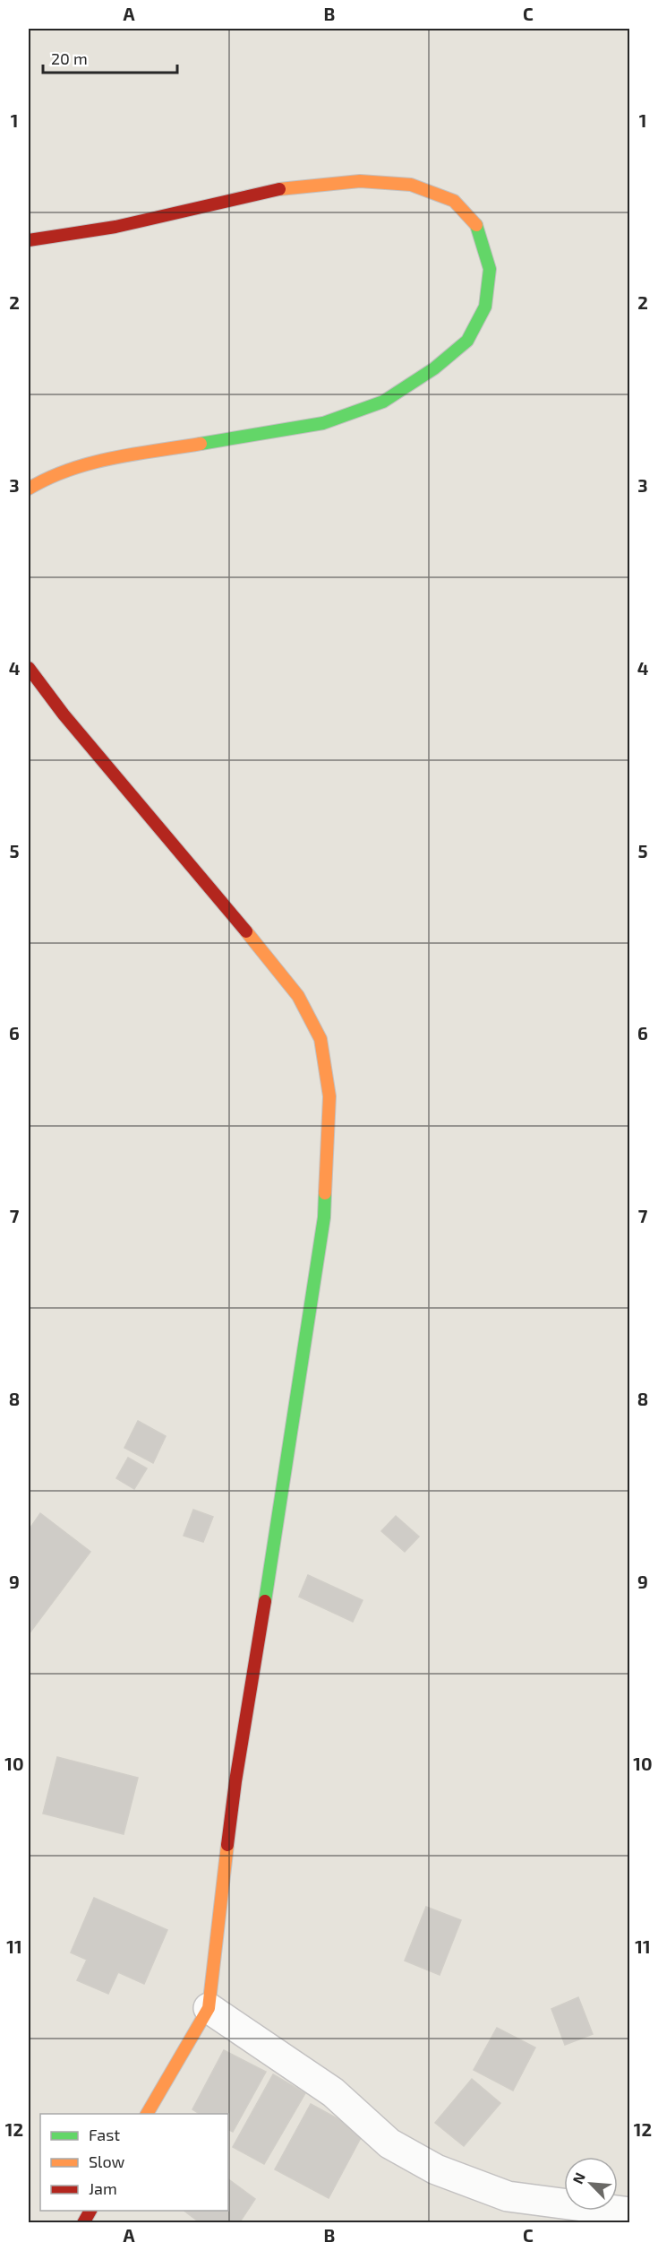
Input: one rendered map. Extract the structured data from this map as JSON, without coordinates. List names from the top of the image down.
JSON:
{
  "legend": ["Fast", "Slow", "Jam"],
  "scale_bar": "20 m",
  "north": "top left",
  "grid": {
    "columns": ["A", "B", "C"],
    "rows": [
      "1",
      "2",
      "3",
      "4",
      "5",
      "6",
      "7",
      "8",
      "9",
      "10",
      "11",
      "12"
    ]
  }
}
